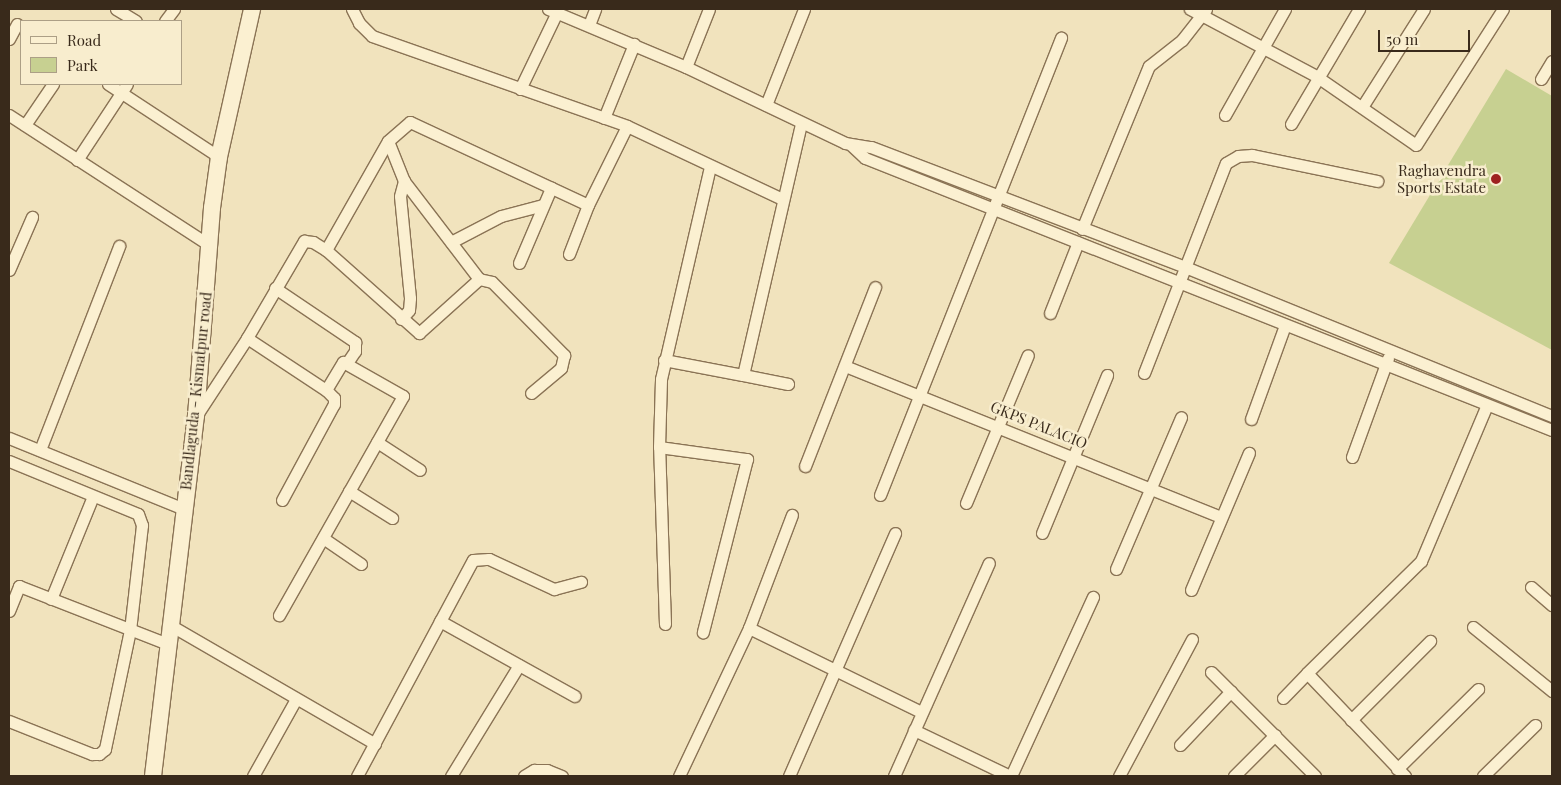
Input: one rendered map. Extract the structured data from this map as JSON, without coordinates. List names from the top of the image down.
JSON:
{
  "streets": {
    "street": ["Bandlaguda - Kismatpur road", "GKPS PALACIO"]
  },
  "places": ["Raghavendra Sports Estate"],
  "legend": ["Road", "Park"],
  "scale_bar": "50 m"
}
